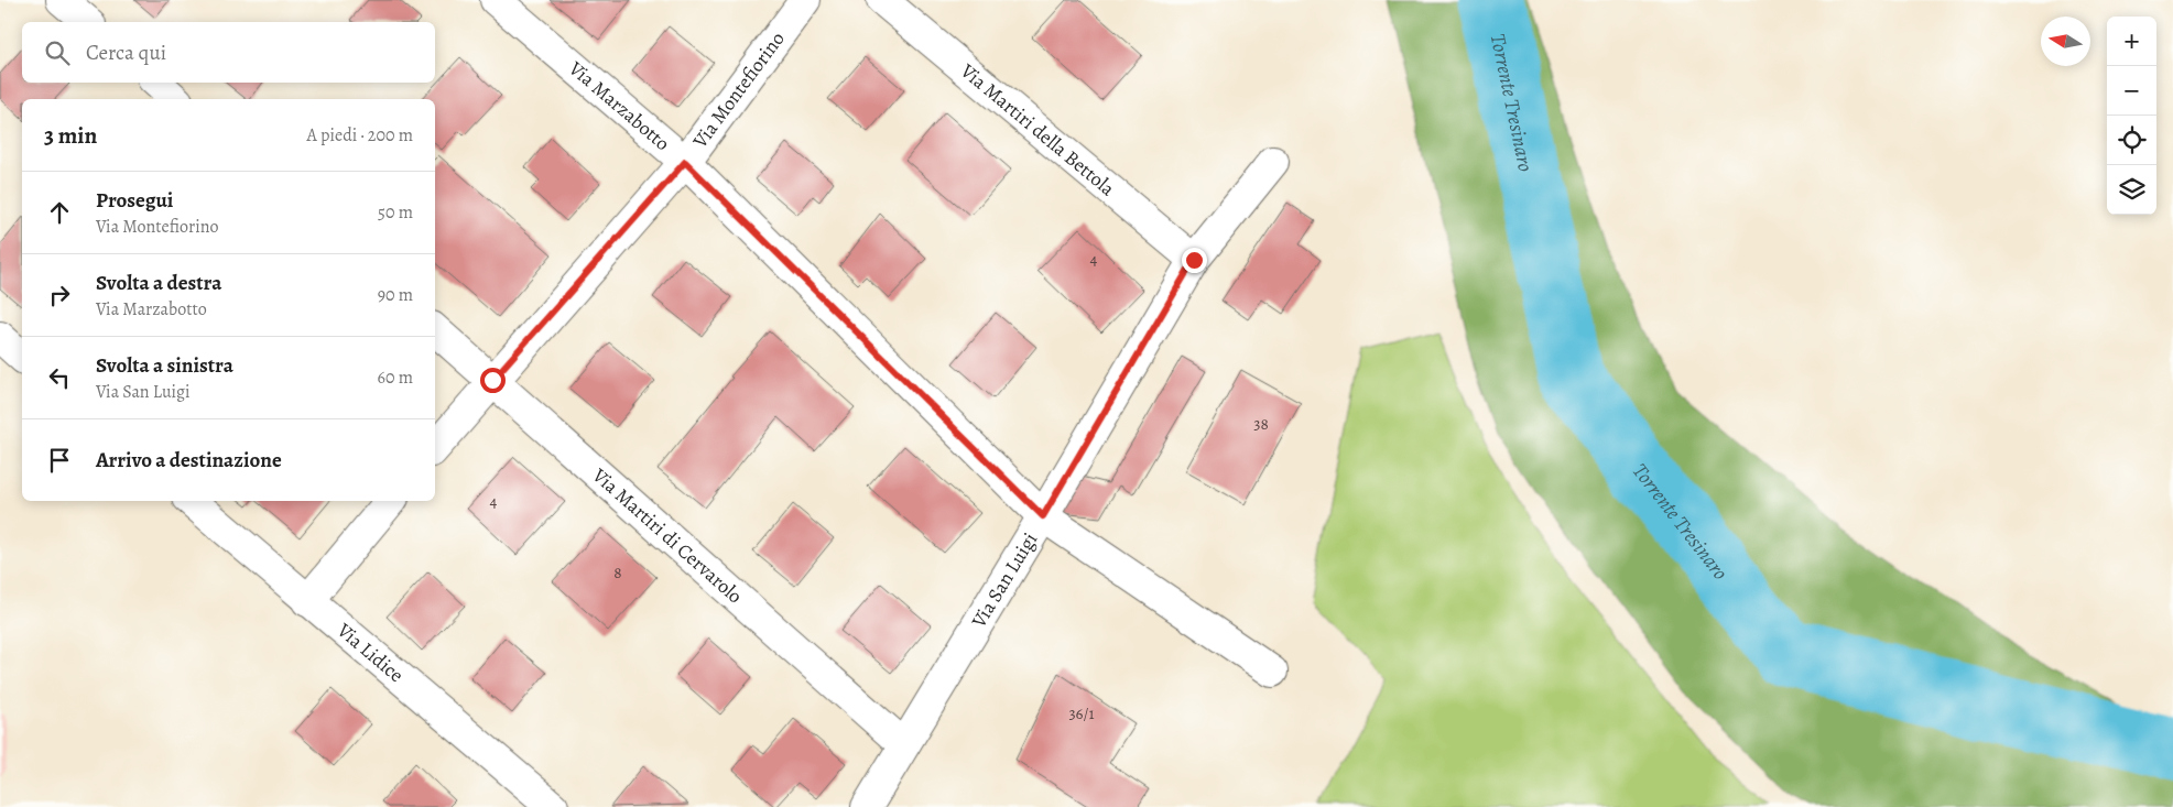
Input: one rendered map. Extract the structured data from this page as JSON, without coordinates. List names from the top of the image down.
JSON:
{
  "streets": {
    "street": [
      "Via Montefiorino",
      "Via Marzabotto",
      "Via Martiri della Bettola",
      "Via Martiri di Cervarolo",
      "Via San Luigi",
      "Via Lidice"
    ]
  },
  "crossings": [
    ["Via Montefiorino", "Via Marzabotto"],
    ["Via Montefiorino", "Via Martiri di Cervarolo"],
    ["Via Marzabotto", "Via San Luigi"],
    ["Via Martiri della Bettola", "Via San Luigi"],
    ["Via Martiri di Cervarolo", "Via San Luigi"]
  ],
  "water": ["Torrente Tresinaro"],
  "house_numbers": [
    "4",
    "38",
    "4",
    "8",
    "36/1"
  ],
  "north": "left",
  "page": {
    "map_buttons": ["+", "−"],
    "search": "Cerca qui",
    "heading": ["3 min", "A piedi · 200 m"],
    "list": [
      ["Prosegui", "Via Montefiorino", "50 m"],
      ["Svolta a destra", "Via Marzabotto", "90 m"],
      ["Svolta a sinistra", "Via San Luigi", "60 m"],
      "Arrivo a destinazione"
    ]
  }
}
